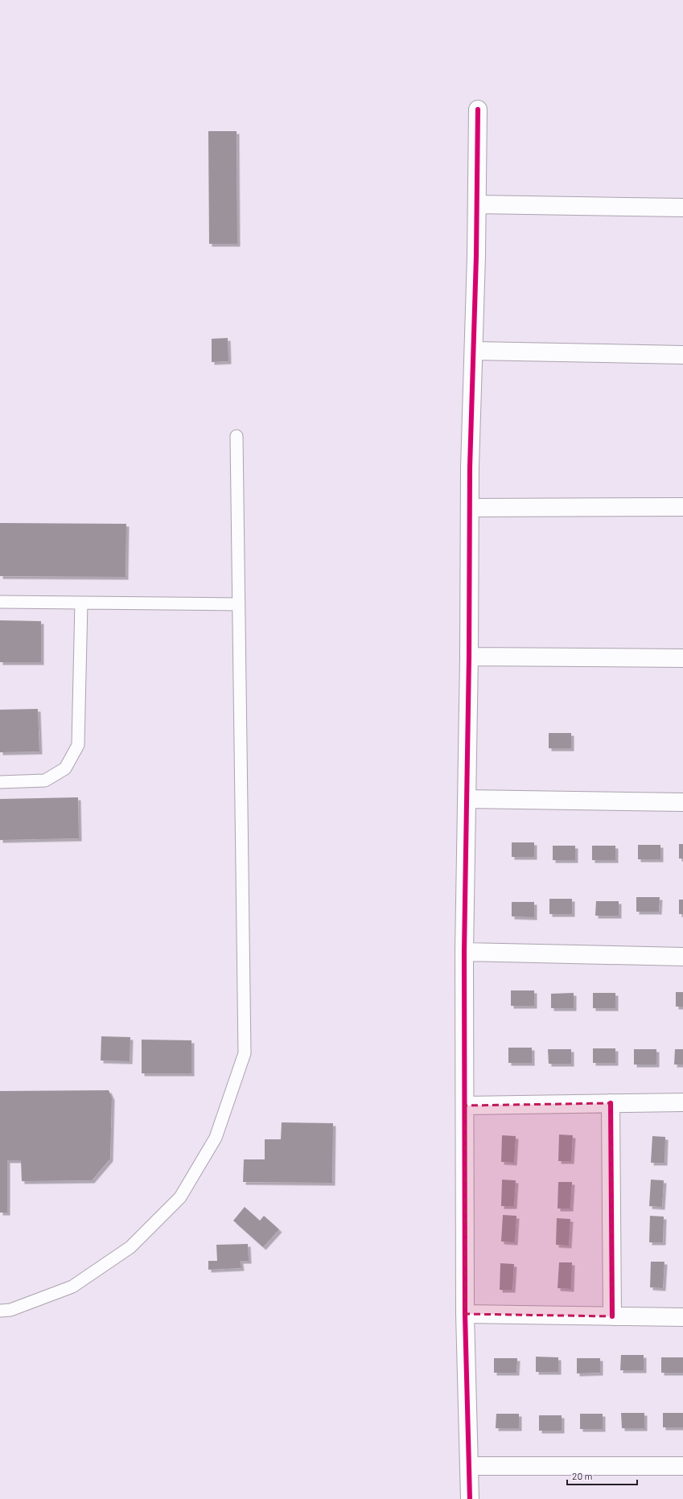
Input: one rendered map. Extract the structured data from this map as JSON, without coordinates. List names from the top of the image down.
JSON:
{
  "scale_bar": "20 m"
}
